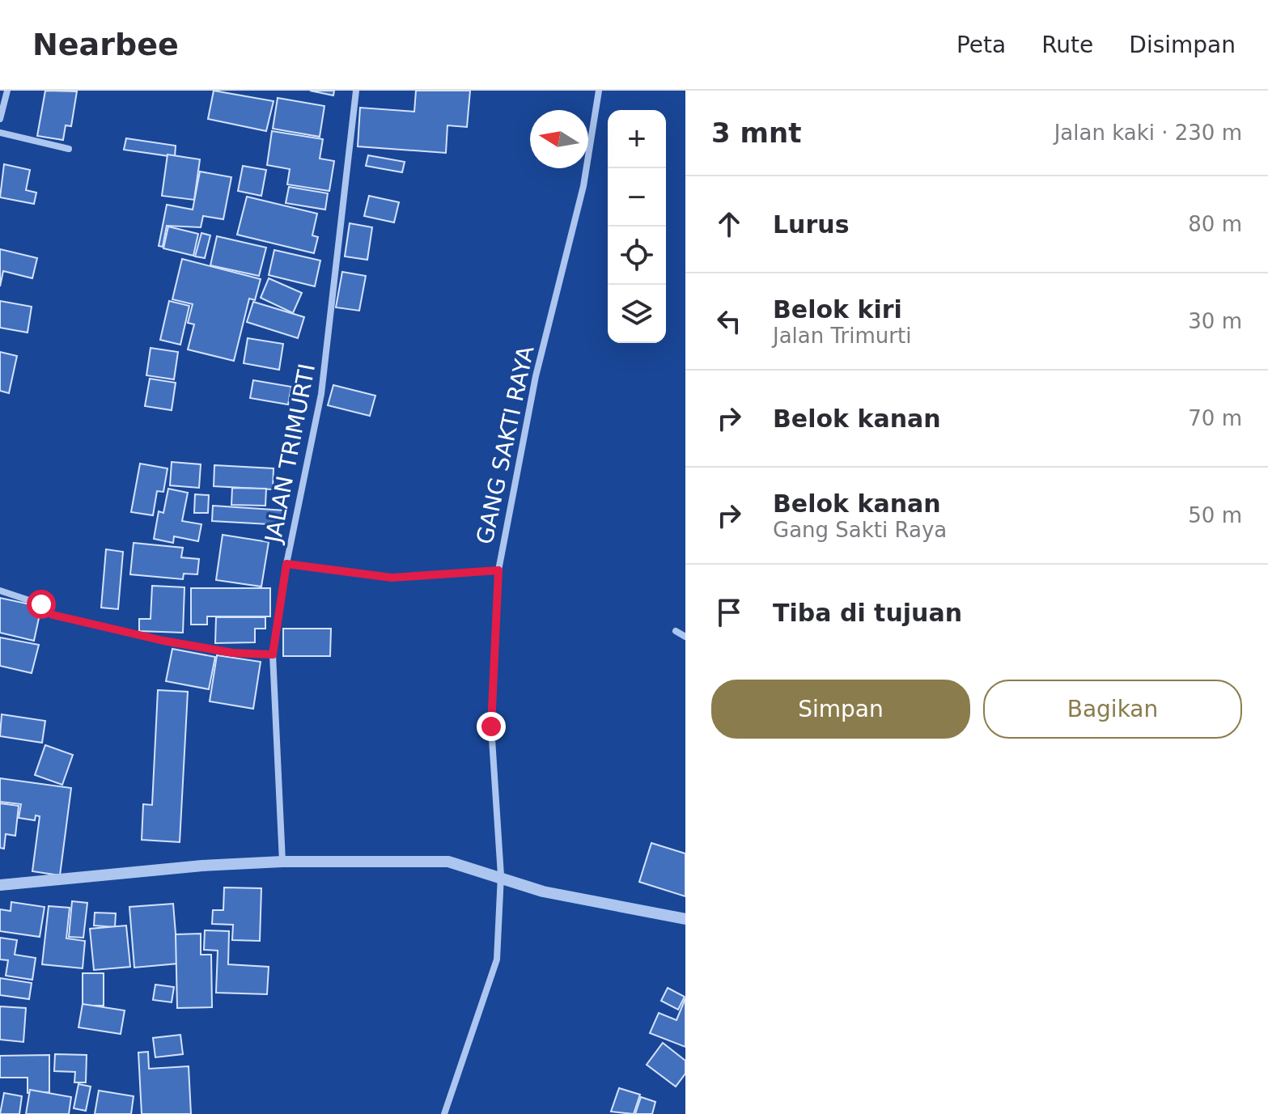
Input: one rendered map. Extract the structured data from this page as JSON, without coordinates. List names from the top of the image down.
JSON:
{
  "streets": {
    "street": ["GANG SAKTI RAYA", "JALAN TRIMURTI"]
  },
  "north": "left",
  "page": {
    "header": "Nearbee",
    "nav": ["Peta", "Rute", "Disimpan"],
    "heading": ["3 mnt", "Jalan kaki · 230 m"],
    "map_buttons": ["+", "−"],
    "list": [
      ["Lurus", "80 m"],
      ["Belok kiri", "Jalan Trimurti", "30 m"],
      ["Belok kanan", "70 m"],
      ["Belok kanan", "Gang Sakti Raya", "50 m"],
      "Tiba di tujuan"
    ],
    "buttons": ["Simpan", "Bagikan"]
  }
}
